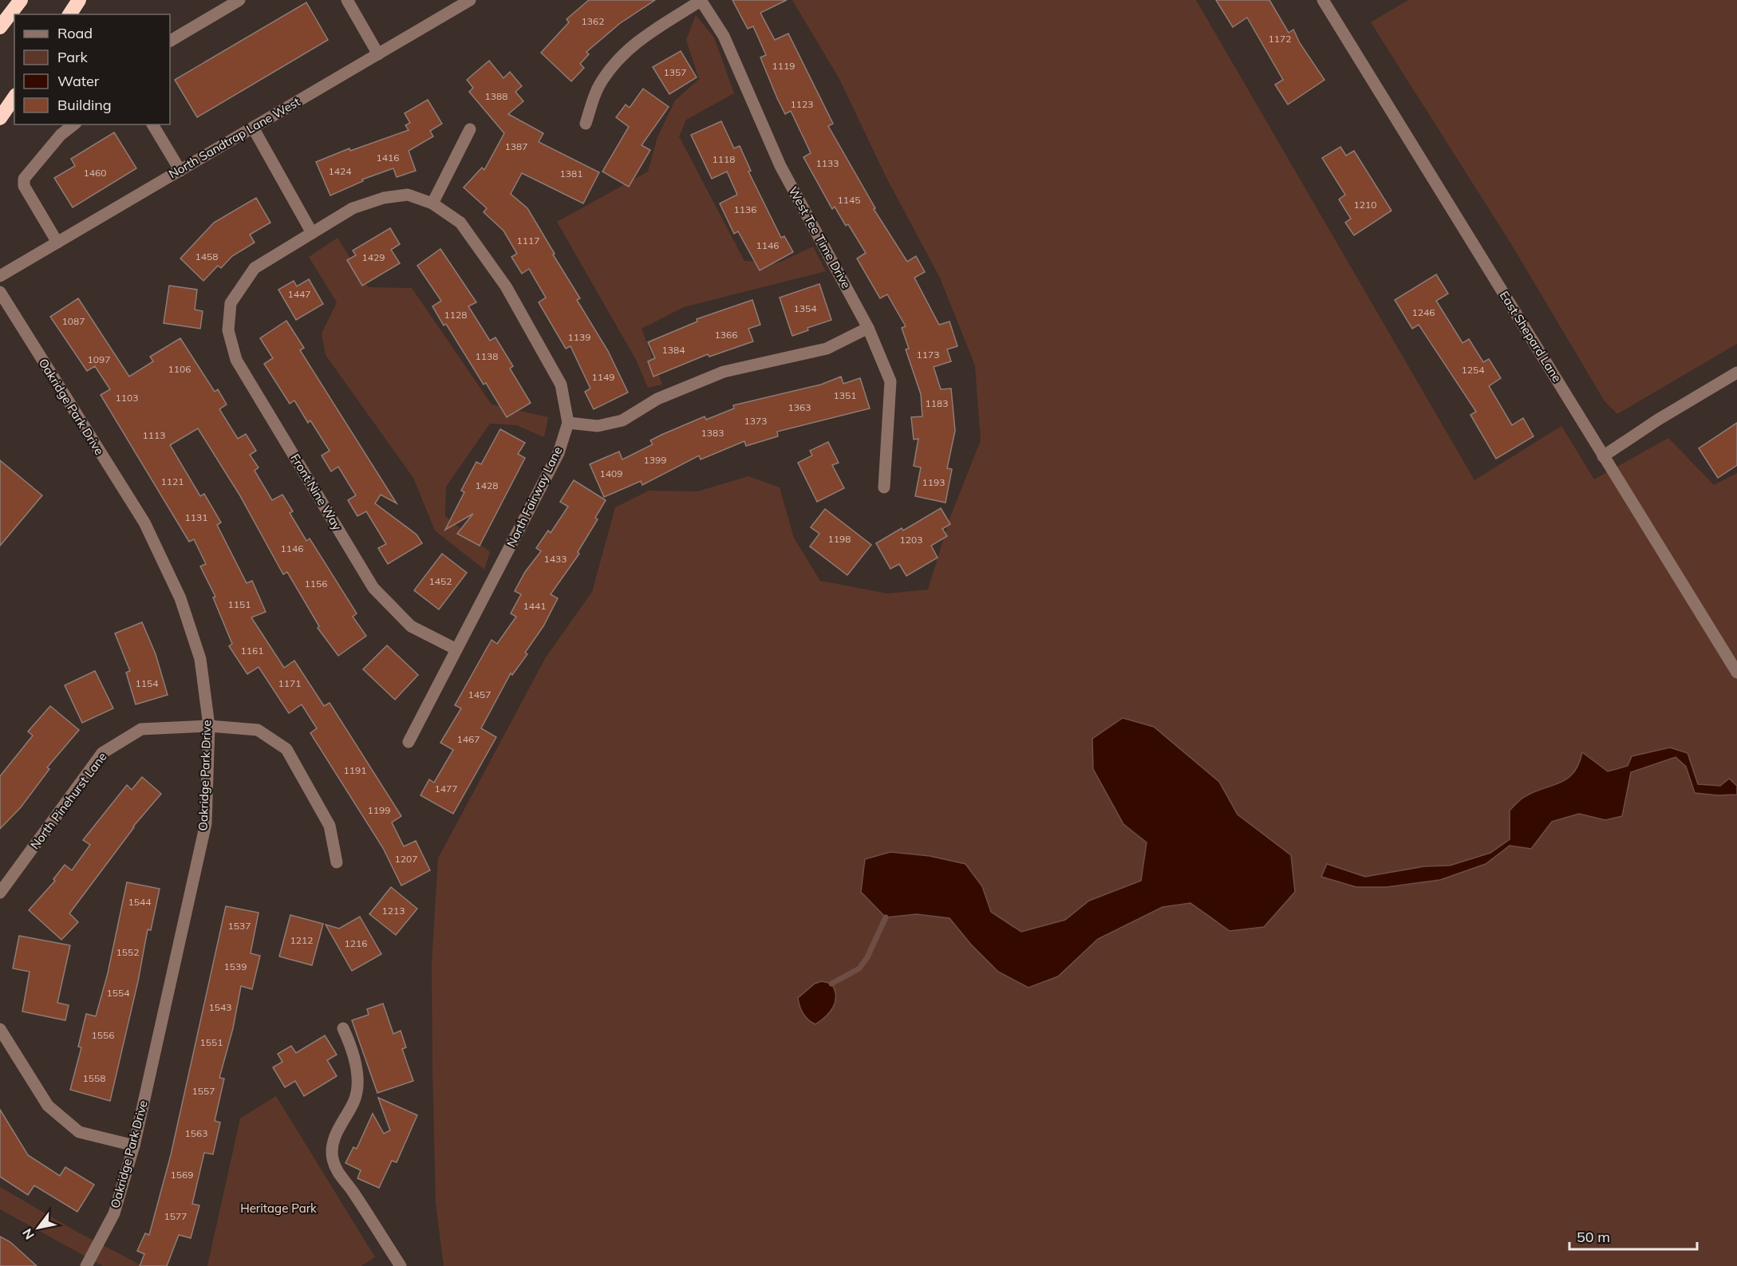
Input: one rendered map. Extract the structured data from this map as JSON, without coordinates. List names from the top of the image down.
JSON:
{
  "streets": {
    "street": [
      "North Sandtrap Lane West",
      "West Tee Time Drive",
      "East Shepard Lane",
      "Oakridge Park Drive",
      "Front Nine Way",
      "North Fairway Lane",
      "North Pinehurst Lane"
    ]
  },
  "crossings": [
    ["Oakridge Park Drive", "North Pinehurst Lane"],
    ["Front Nine Way", "North Fairway Lane"]
  ],
  "parks": ["Heritage Park"],
  "house_numbers": [
    "1362",
    "1172",
    "1119",
    "1357",
    "1388",
    "1123",
    "1387",
    "1416",
    "1118",
    "1133",
    "1424",
    "1460",
    "1381",
    "1145",
    "1210",
    "1136",
    "1117",
    "1146",
    "1458",
    "1429",
    "1447",
    "1354",
    "1246",
    "1128",
    "1087",
    "1366",
    "1139",
    "1384",
    "1173",
    "1138",
    "1097",
    "1106",
    "1254",
    "1149",
    "1351",
    "1103",
    "1183",
    "1363",
    "1373",
    "1383",
    "1113",
    "1399",
    "1409",
    "1121",
    "1193",
    "1428",
    "1131",
    "1198",
    "1203",
    "1146",
    "1433",
    "1452",
    "1156",
    "1151",
    "1441",
    "1161",
    "1154",
    "1171",
    "1457",
    "1467",
    "1191",
    "1477",
    "1199",
    "1207",
    "1544",
    "1213",
    "1537",
    "1212",
    "1216",
    "1552",
    "1539",
    "1554",
    "1543",
    "1556",
    "1551",
    "1558",
    "1557",
    "1563",
    "1569",
    "1577"
  ],
  "legend": [
    "Road",
    "Park",
    "Water",
    "Building"
  ],
  "scale_bar": "50 m",
  "north": "bottom left"
}
